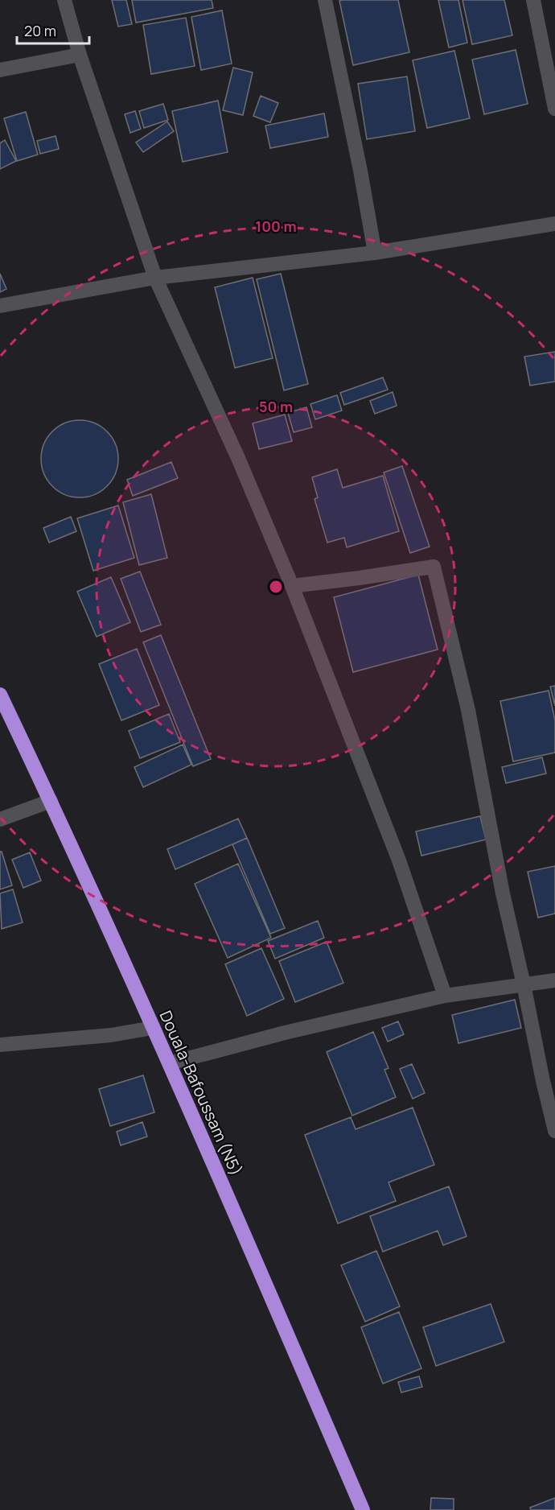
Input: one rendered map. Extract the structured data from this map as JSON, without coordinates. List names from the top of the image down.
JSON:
{
  "streets": {
    "highway": ["Douala-Bafoussam (N5)"]
  },
  "scale_bar": "20 m",
  "rings": ["100 m", "50 m"]
}
